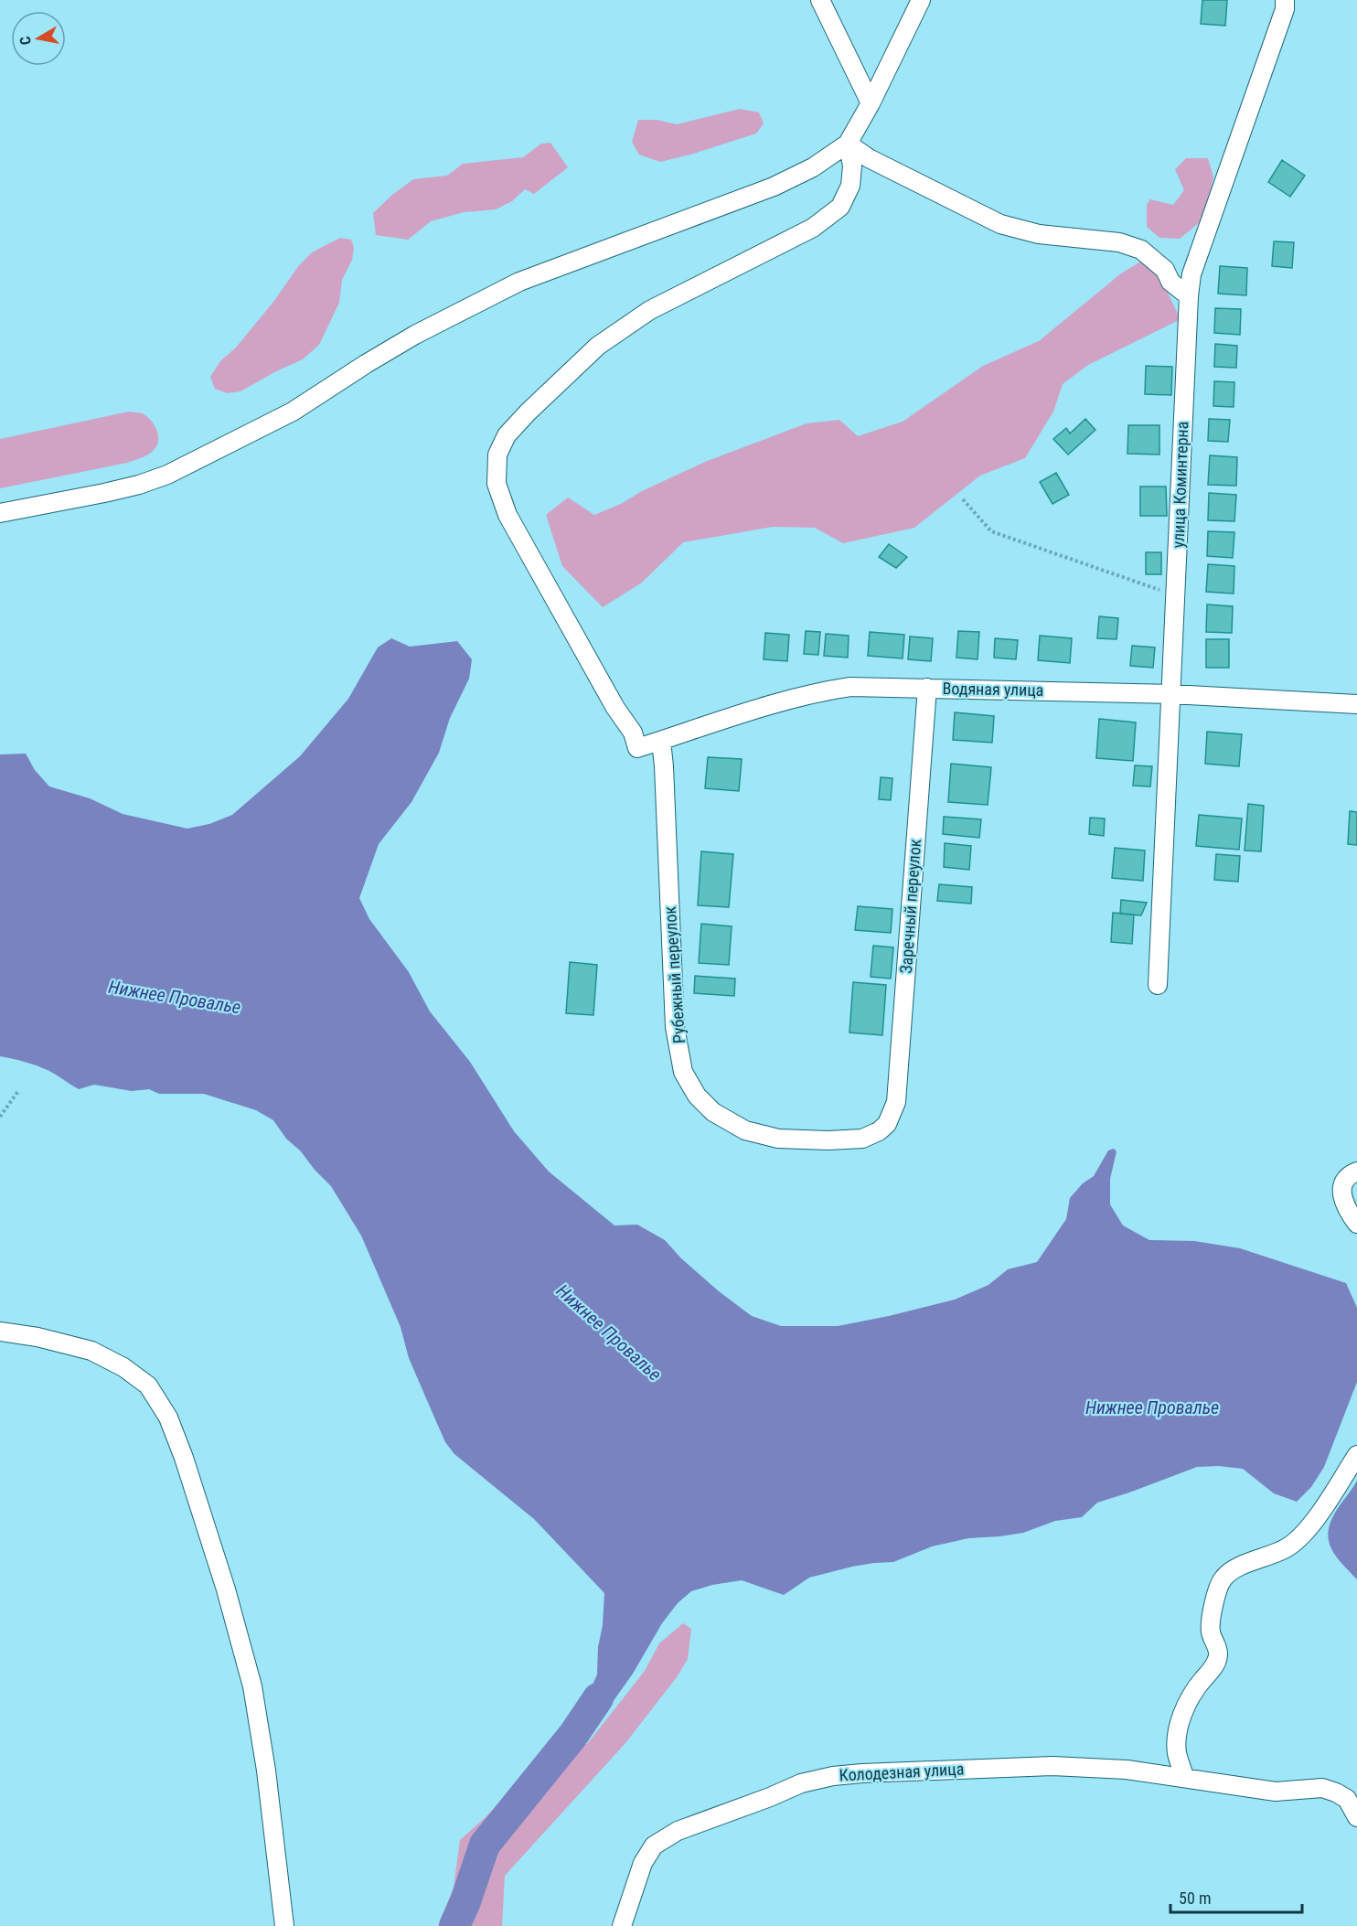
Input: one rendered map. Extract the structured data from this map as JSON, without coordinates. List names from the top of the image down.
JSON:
{
  "streets": {
    "street": [
      "улица Коминтерна",
      "Водяная улица",
      "Заречный переулок",
      "Рубежный переулок",
      "Колодезная улица"
    ]
  },
  "crossings": [
    ["улица Коминтерна", "Водяная улица"],
    ["Водяная улица", "Заречный переулок"],
    ["Водяная улица", "Рубежный переулок"],
    ["Заречный переулок", "Рубежный переулок"]
  ],
  "water": ["Нижнее Провалье"],
  "scale_bar": "50 m",
  "north": "left"
}
